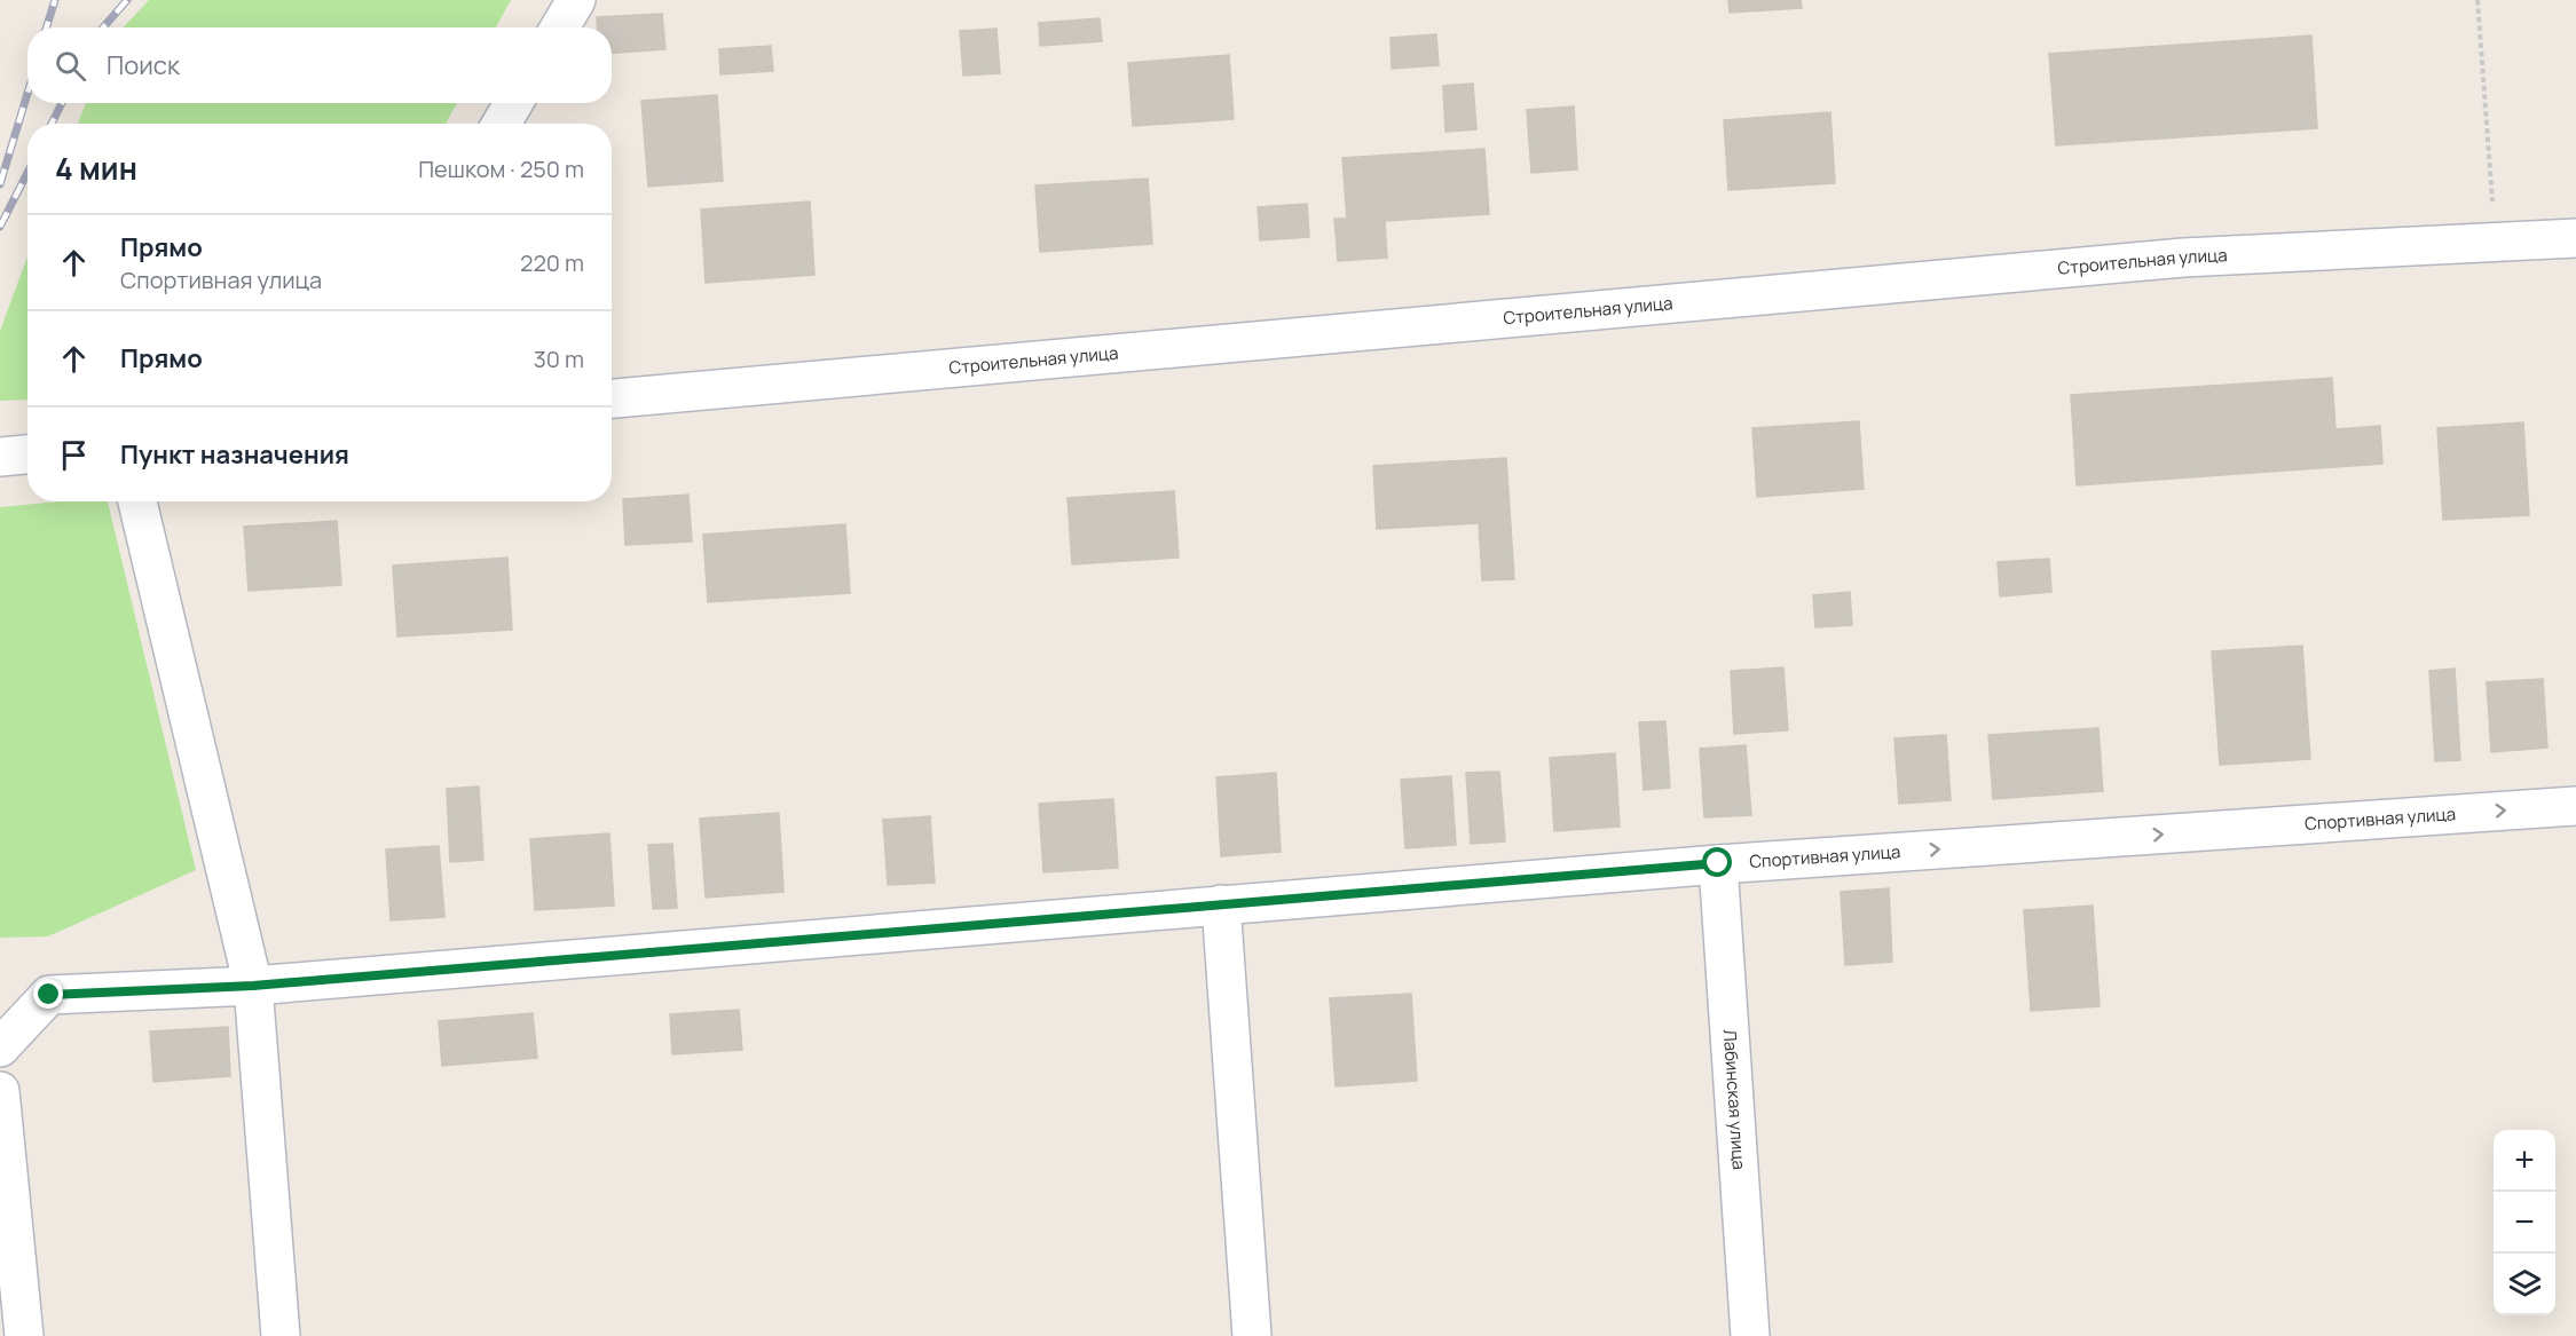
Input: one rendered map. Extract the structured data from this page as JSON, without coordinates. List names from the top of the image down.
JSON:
{
  "streets": {
    "street": ["Строительная улица", "Спортивная улица", "Лабинская улица"]
  },
  "crossings": [
    ["Спортивная улица", "Лабинская улица"]
  ],
  "page": {
    "search": "Поиск",
    "heading": ["4 мин", "Пешком · 250 m"],
    "list": [
      ["Прямо", "Спортивная улица", "220 m"],
      ["Прямо", "30 m"],
      "Пункт назначения"
    ],
    "map_buttons": ["+", "−"]
  }
}
